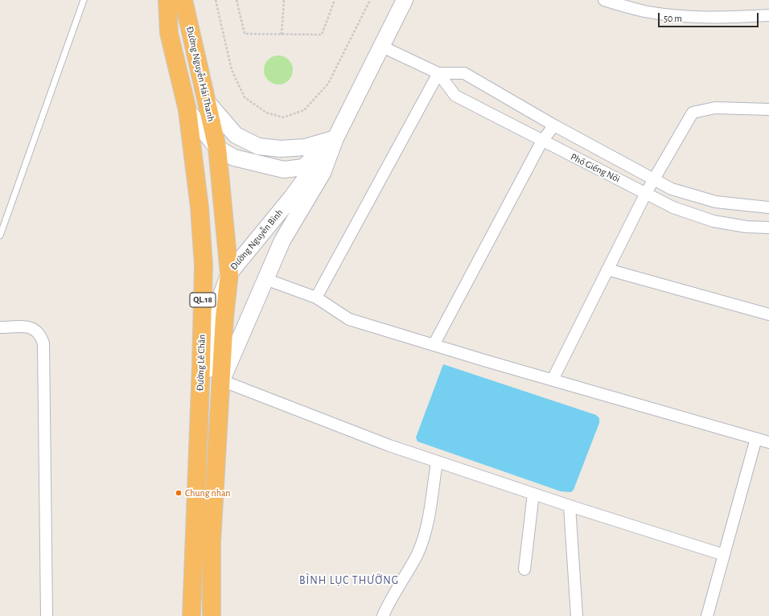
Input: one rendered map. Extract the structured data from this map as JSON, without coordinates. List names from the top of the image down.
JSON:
{
  "streets": {
    "highway": ["Đường Nguyễn Hải Thanh", "QL.18", "Đường Lê Chân"],
    "main road": ["Đường Nguyễn Bình"],
    "street": ["Phố Giếng Nối"]
  },
  "crossings": [
    ["Đường Nguyễn Hải Thanh", "QL.18"],
    ["Phố Giếng Nối", "Đường Nguyễn Bình"],
    ["Đường Nguyễn Bình", "QL.18"],
    ["Đường Nguyễn Bình", "Đường Lê Chân"],
    ["QL.18", "Đường Lê Chân"]
  ],
  "districts": ["BÌNH LỤC THƯỠNG"],
  "places": ["Chung nhan"],
  "scale_bar": "50 m"
}
